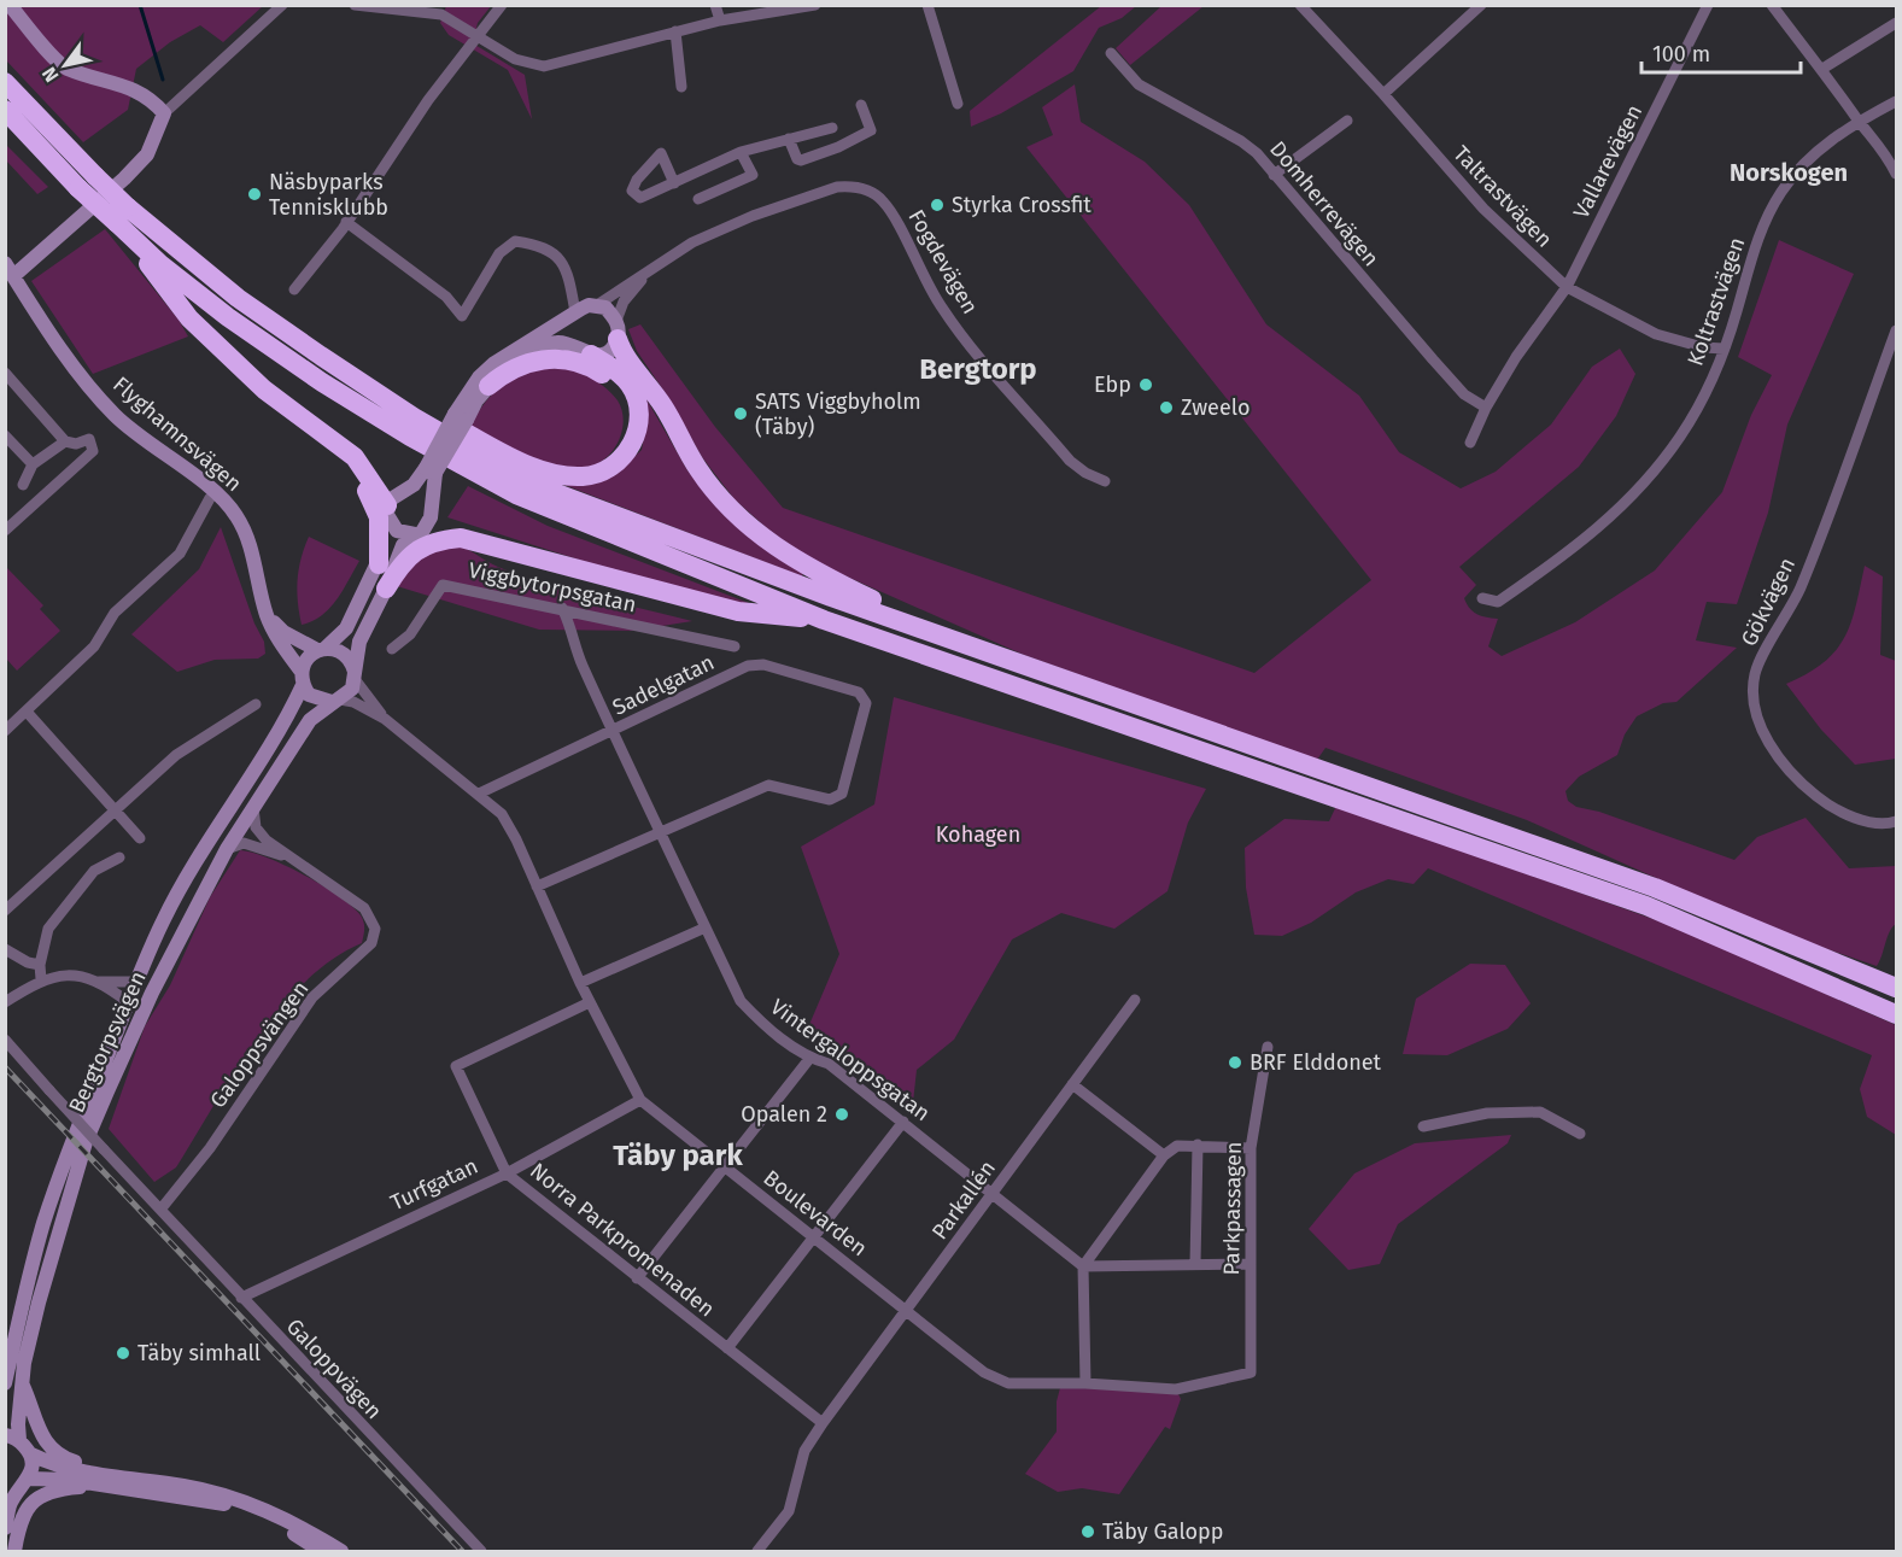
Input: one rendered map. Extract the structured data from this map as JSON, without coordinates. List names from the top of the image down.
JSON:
{
  "streets": {
    "main road": ["Flyghamnsvägen", "Bergtorpsvägen"],
    "street": [
      "Vallarevägen",
      "Taltrastvägen",
      "Domherrevägen",
      "Fogdevägen",
      "Koltrastvägen",
      "Viggbytorpsgatan",
      "Gökvägen",
      "Sadelgatan",
      "Galoppsvängen",
      "Vintergaloppsgatan",
      "Turfgatan",
      "Parkallén",
      "Parkpassagen",
      "Boulevarden",
      "Norra Parkpromenaden",
      "Galoppvägen"
    ]
  },
  "crossings": [
    ["Vallarevägen", "Taltrastvägen"],
    ["Vallarevägen", "Domherrevägen"],
    ["Taltrastvägen", "Koltrastvägen"],
    ["Flyghamnsvägen", "Bergtorpsvägen"],
    ["Flyghamnsvägen", "Boulevarden"],
    ["Viggbytorpsgatan", "Vintergaloppsgatan"],
    ["Sadelgatan", "Vintergaloppsgatan"],
    ["Sadelgatan", "Boulevarden"],
    ["Bergtorpsvägen", "Galoppsvängen"],
    ["Bergtorpsvägen", "Boulevarden"],
    ["Galoppsvängen", "Galoppvägen"],
    ["Vintergaloppsgatan", "Parkallén"],
    ["Turfgatan", "Boulevarden"],
    ["Turfgatan", "Norra Parkpromenaden"],
    ["Turfgatan", "Galoppvägen"],
    ["Parkallén", "Boulevarden"],
    ["Parkallén", "Norra Parkpromenaden"],
    ["Parkpassagen", "Boulevarden"],
    ["Boulevarden", "Norra Parkpromenaden"]
  ],
  "districts": ["Norskogen", "Bergtorp", "Täby park"],
  "parks": ["Kohagen"],
  "places": [
    "Näsbyparks Tennisklubb",
    "Styrka Crossfit",
    "Ebp",
    "Zweelo",
    "SATS Viggbyholm (Täby)",
    "BRF Elddonet",
    "Opalen 2",
    "Täby simhall",
    "Täby Galopp"
  ],
  "scale_bar": "100 m",
  "north": "bottom left"
}
